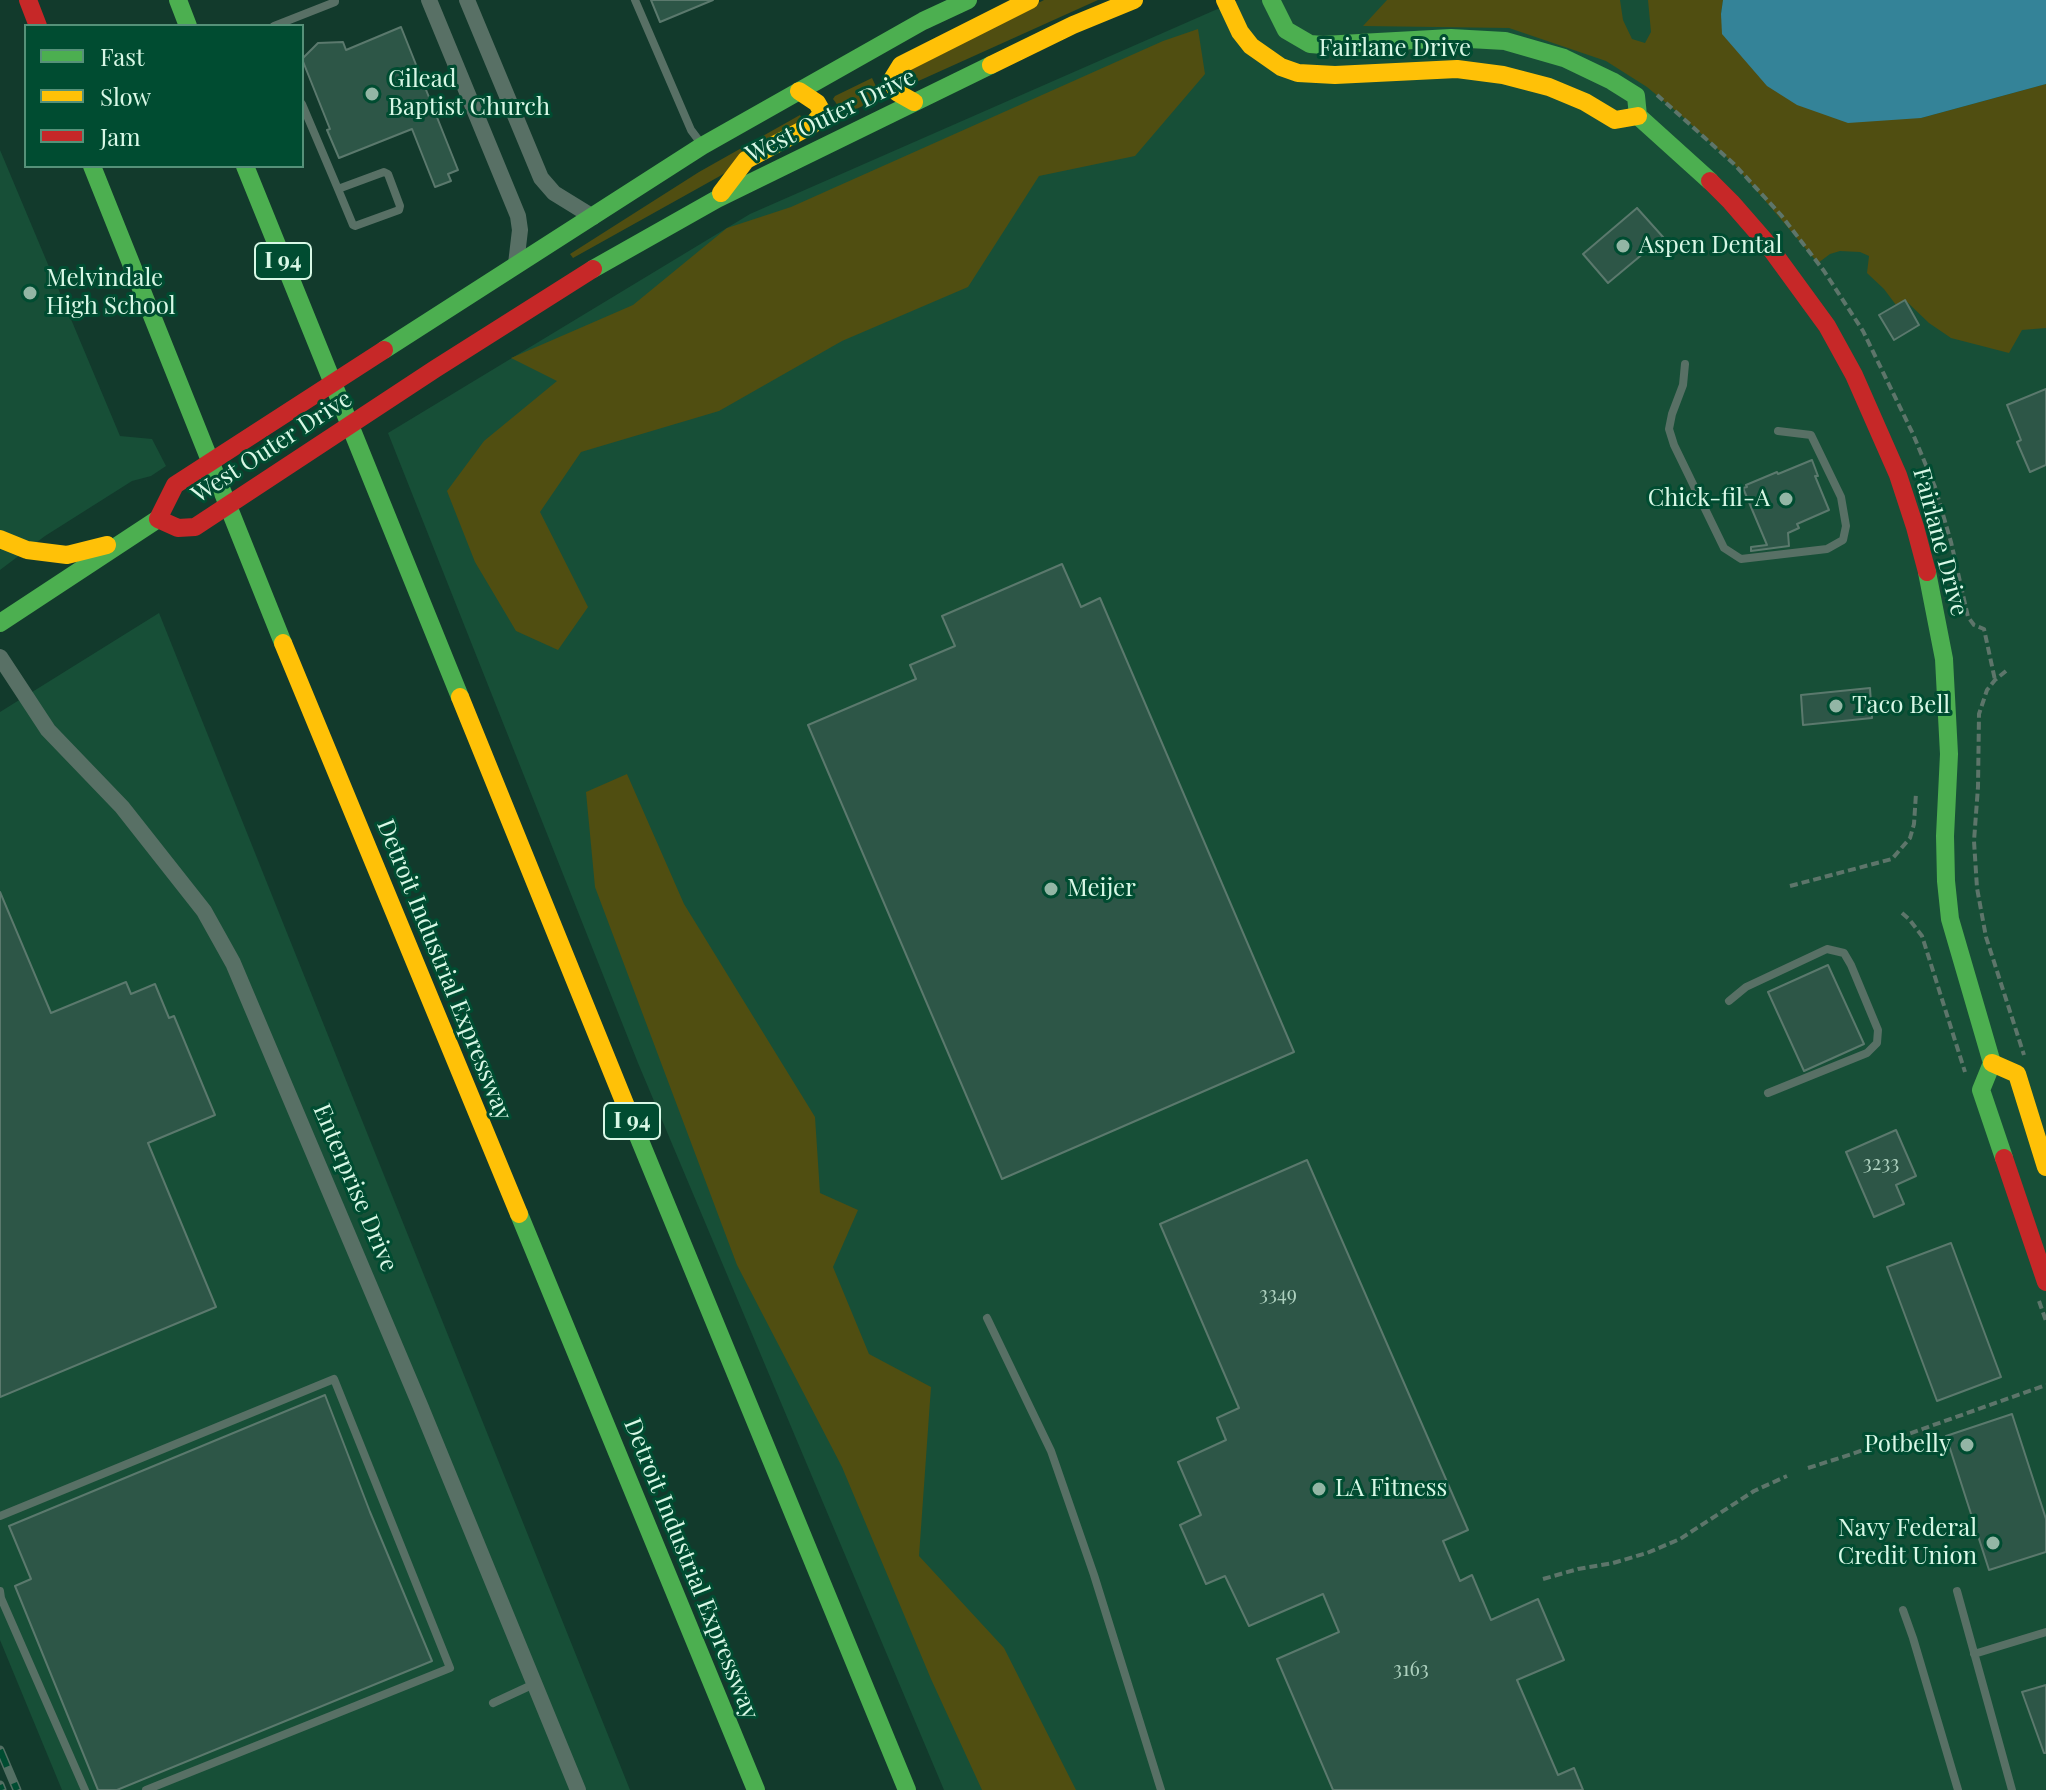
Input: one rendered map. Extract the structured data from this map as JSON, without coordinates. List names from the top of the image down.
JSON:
{
  "streets": {
    "main road": [
      "Fairlane Drive",
      "West Outer Drive",
      "I 94",
      "Detroit Industrial Expressway"
    ],
    "street": ["Enterprise Drive"]
  },
  "places": [
    "Gilead Baptist Church",
    "Aspen Dental",
    "Melvindale High School",
    "Chick-fil-A",
    "Taco Bell",
    "Meijer",
    "Potbelly",
    "LA Fitness",
    "Navy Federal Credit Union"
  ],
  "house_numbers": ["3233", "3349", "3163"],
  "legend": ["Fast", "Slow", "Jam"]
}
